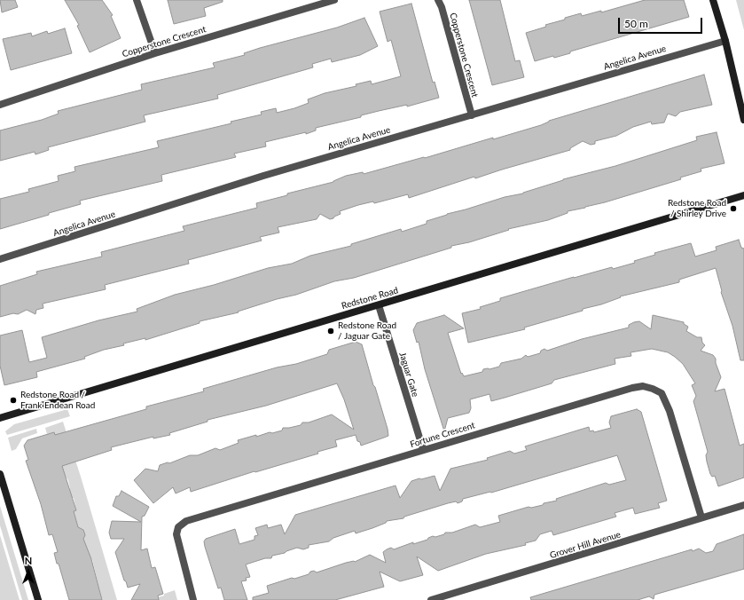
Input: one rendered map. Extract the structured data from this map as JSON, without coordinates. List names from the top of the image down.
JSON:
{
  "streets": {
    "street": [
      "Copperstone Crescent",
      "Angelica Avenue",
      "Redstone Road",
      "Jaguar Gate",
      "Fortune Crescent",
      "Grover Hill Avenue"
    ]
  },
  "crossings": [
    ["Copperstone Crescent", "Angelica Avenue"],
    ["Redstone Road", "Jaguar Gate"],
    ["Jaguar Gate", "Fortune Crescent"],
    ["Fortune Crescent", "Grover Hill Avenue"]
  ],
  "places": ["Redstone Road / Shirley Drive", "Redstone Road / Jaguar Gate", "Redstone Road / Frank Endean Road"],
  "scale_bar": "50 m",
  "north": "top"
}
